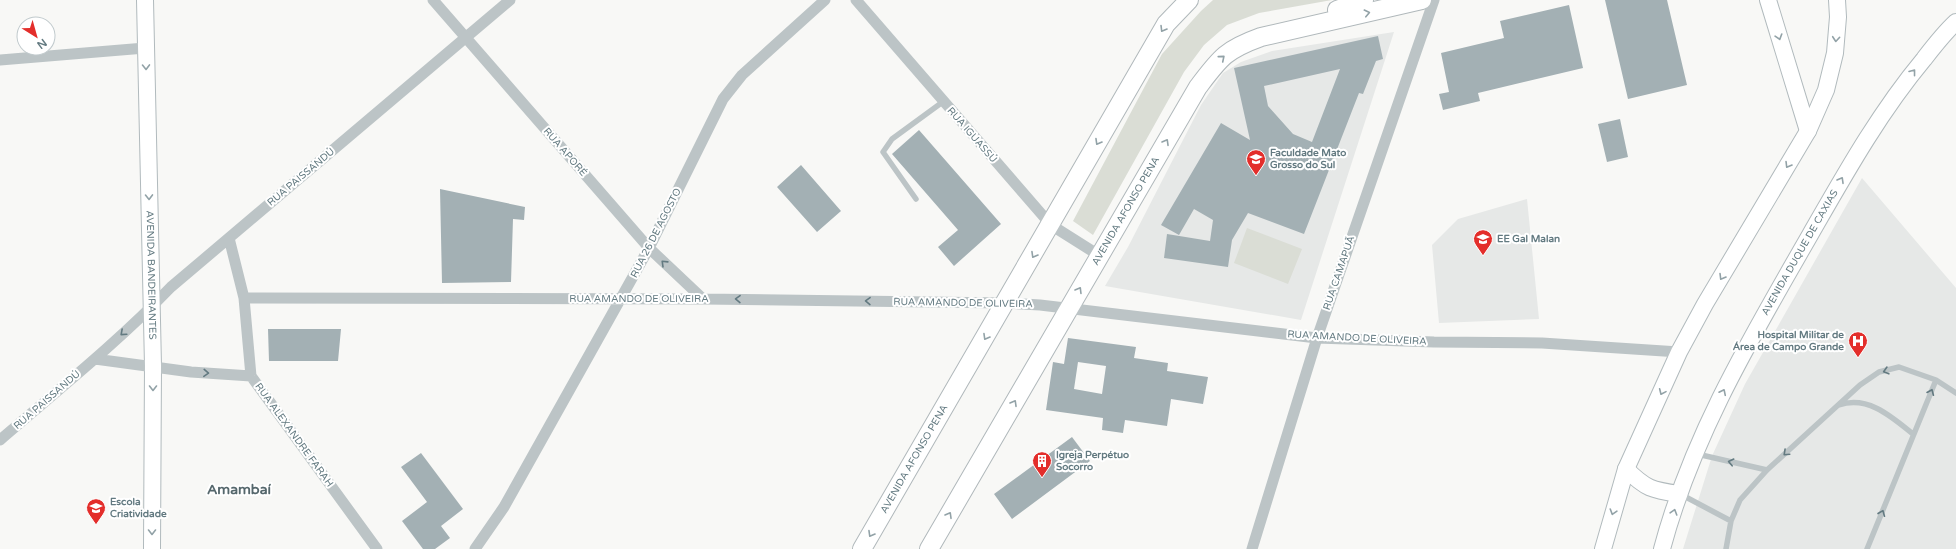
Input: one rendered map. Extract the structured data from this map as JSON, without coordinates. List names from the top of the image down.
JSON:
{
  "streets": {
    "main road": ["AVENIDA AFONSO PENA", "AVENIDA DUQUE DE CAXIAS", "AVENIDA BANDEIRANTES"],
    "street": [
      "RUA IGUASSÚ",
      "RUA APORÉ",
      "RUA PAISSANDÚ",
      "RUA 26 DE AGOSTO",
      "RUA CAMAPUÃ",
      "RUA AMANDO DE OLIVEIRA",
      "RUA ALEXANDRE FARAH"
    ]
  },
  "crossings": [
    ["RUA IGUASSÚ", "AVENIDA AFONSO PENA"],
    ["RUA APORÉ", "RUA PAISSANDÚ"],
    ["RUA APORÉ", "RUA 26 DE AGOSTO"],
    ["RUA APORÉ", "RUA AMANDO DE OLIVEIRA"],
    ["RUA PAISSANDÚ", "AVENIDA BANDEIRANTES"],
    ["RUA PAISSANDÚ", "RUA ALEXANDRE FARAH"],
    ["AVENIDA AFONSO PENA", "RUA AMANDO DE OLIVEIRA"],
    ["RUA 26 DE AGOSTO", "RUA AMANDO DE OLIVEIRA"],
    ["RUA CAMAPUÃ", "RUA AMANDO DE OLIVEIRA"],
    ["RUA AMANDO DE OLIVEIRA", "RUA ALEXANDRE FARAH"]
  ],
  "one_way": ["AVENIDA BANDEIRANTES"],
  "districts": ["Amambaí"],
  "places": {
    "school or university": ["Faculdade Mato Grosso do Sul", "EE Gal Malan", "Escola Criatividade"],
    "hospital": ["Hospital Militar de Área de Campo Grande"],
    "building": ["Igreja Perpétuo Socorro"]
  },
  "north": "bottom right"
}
